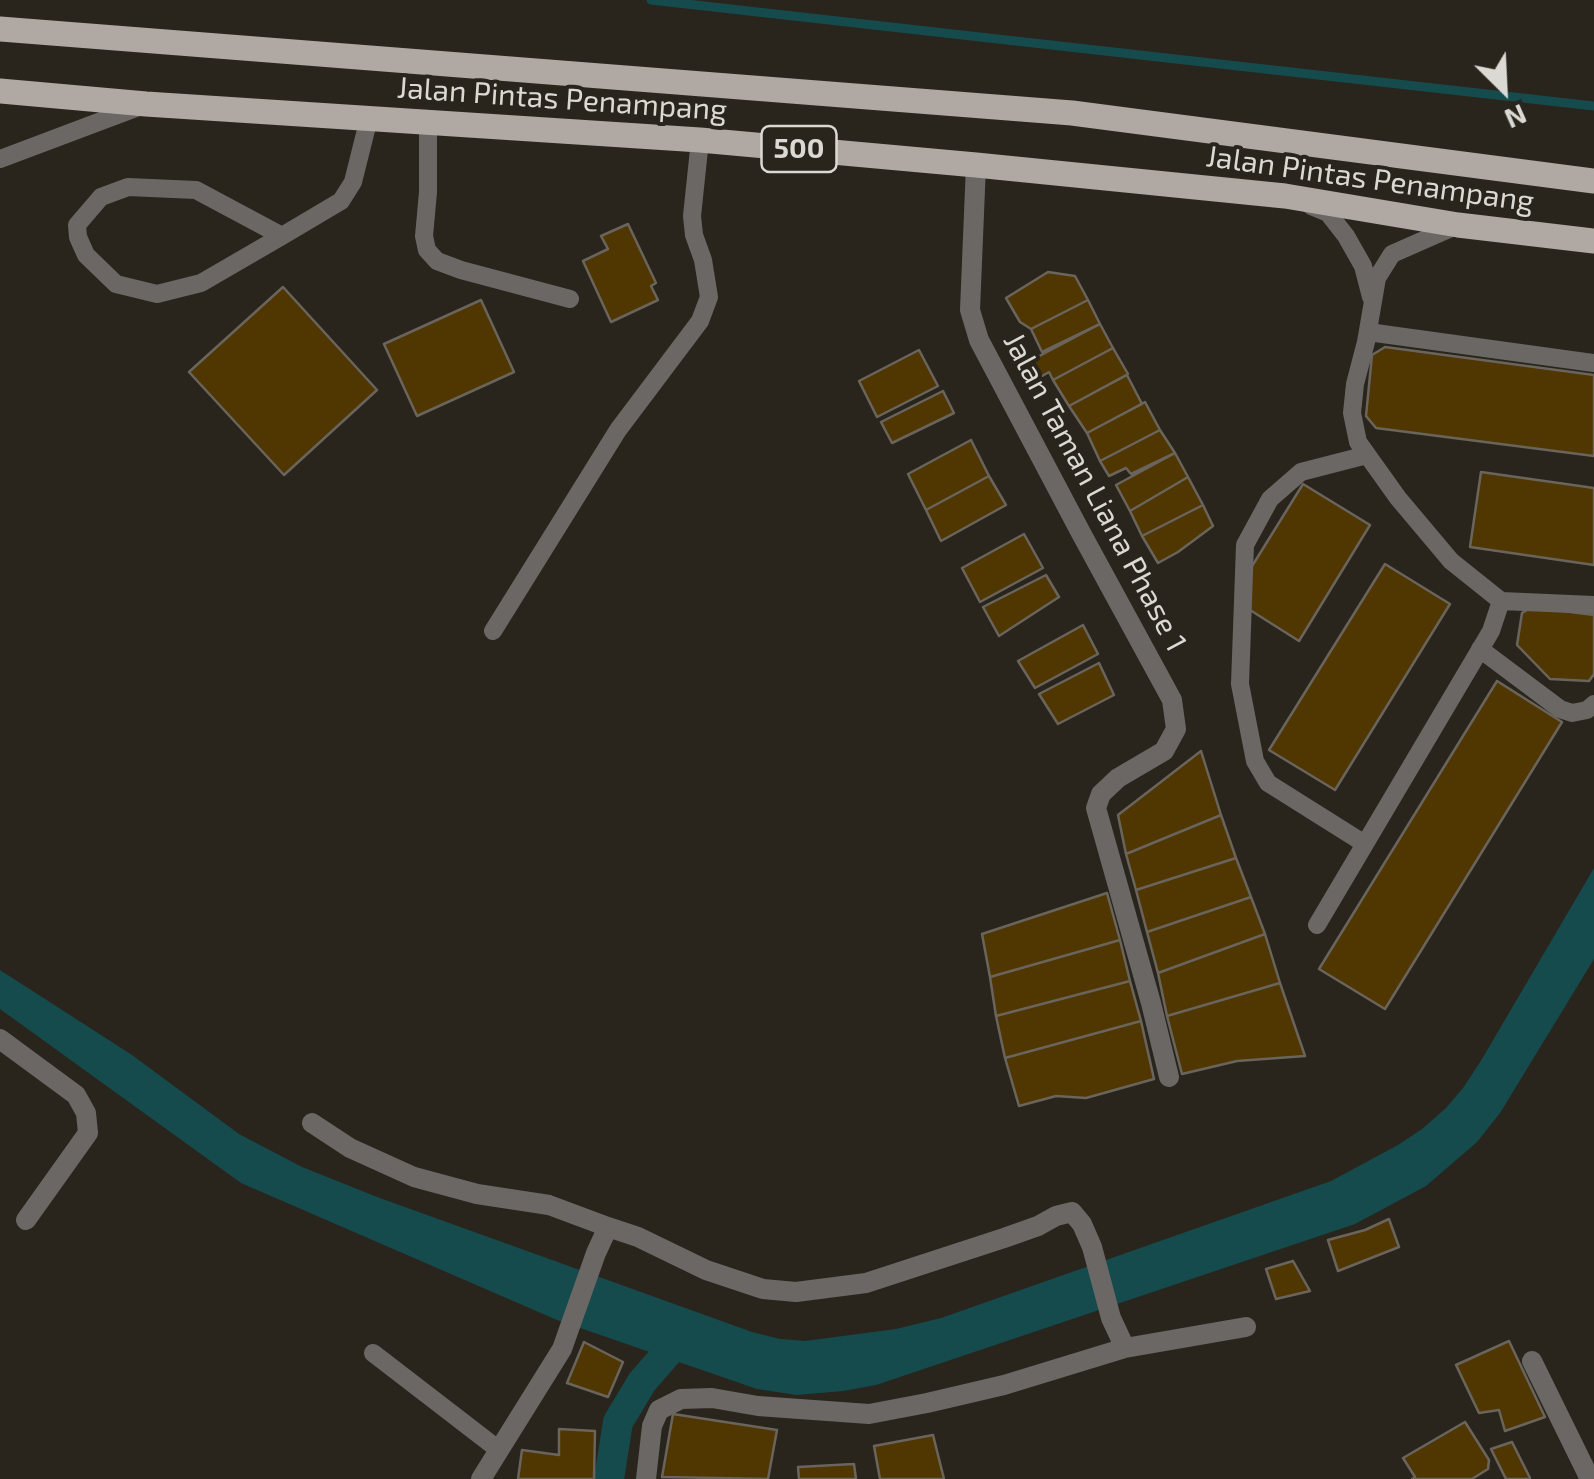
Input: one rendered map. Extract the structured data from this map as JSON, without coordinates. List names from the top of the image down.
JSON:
{
  "streets": {
    "main road": ["Jalan Pintas Penampang", "500"],
    "street": ["Jalan Taman Liana Phase 1"]
  },
  "crossings": [
    ["Jalan Pintas Penampang", "Jalan Taman Liana Phase 1"]
  ],
  "north": "bottom right"
}
